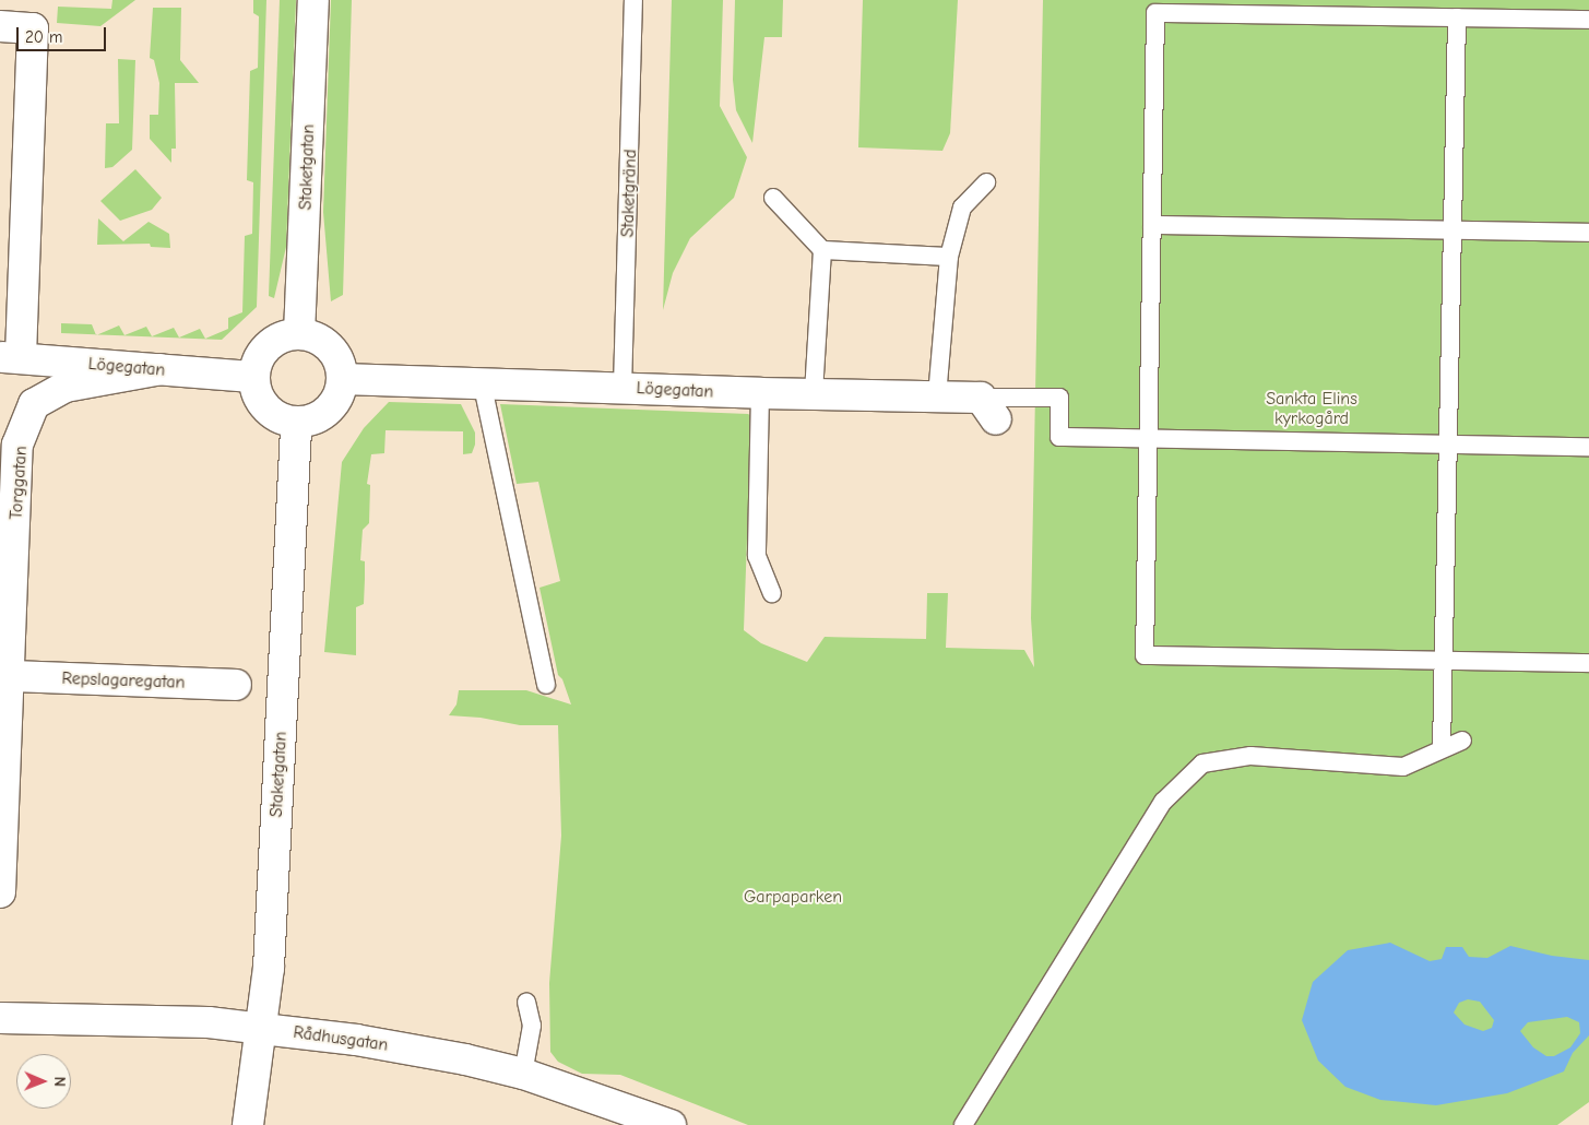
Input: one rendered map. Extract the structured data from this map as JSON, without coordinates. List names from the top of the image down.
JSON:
{
  "streets": {
    "street": [
      "Staketgatan",
      "Lögegatan",
      "Torggatan",
      "Repslagaregatan",
      "Rådhusgatan"
    ],
    "lane": ["Staketgränd"]
  },
  "crossings": [
    ["Staketgatan", "Lögegatan"],
    ["Staketgatan", "Rådhusgatan"],
    ["Staketgränd", "Lögegatan"],
    ["Lögegatan", "Torggatan"],
    ["Torggatan", "Repslagaregatan"]
  ],
  "parks": ["Sankta Elins kyrkogård", "Garpaparken"],
  "scale_bar": "20 m",
  "north": "right"
}
